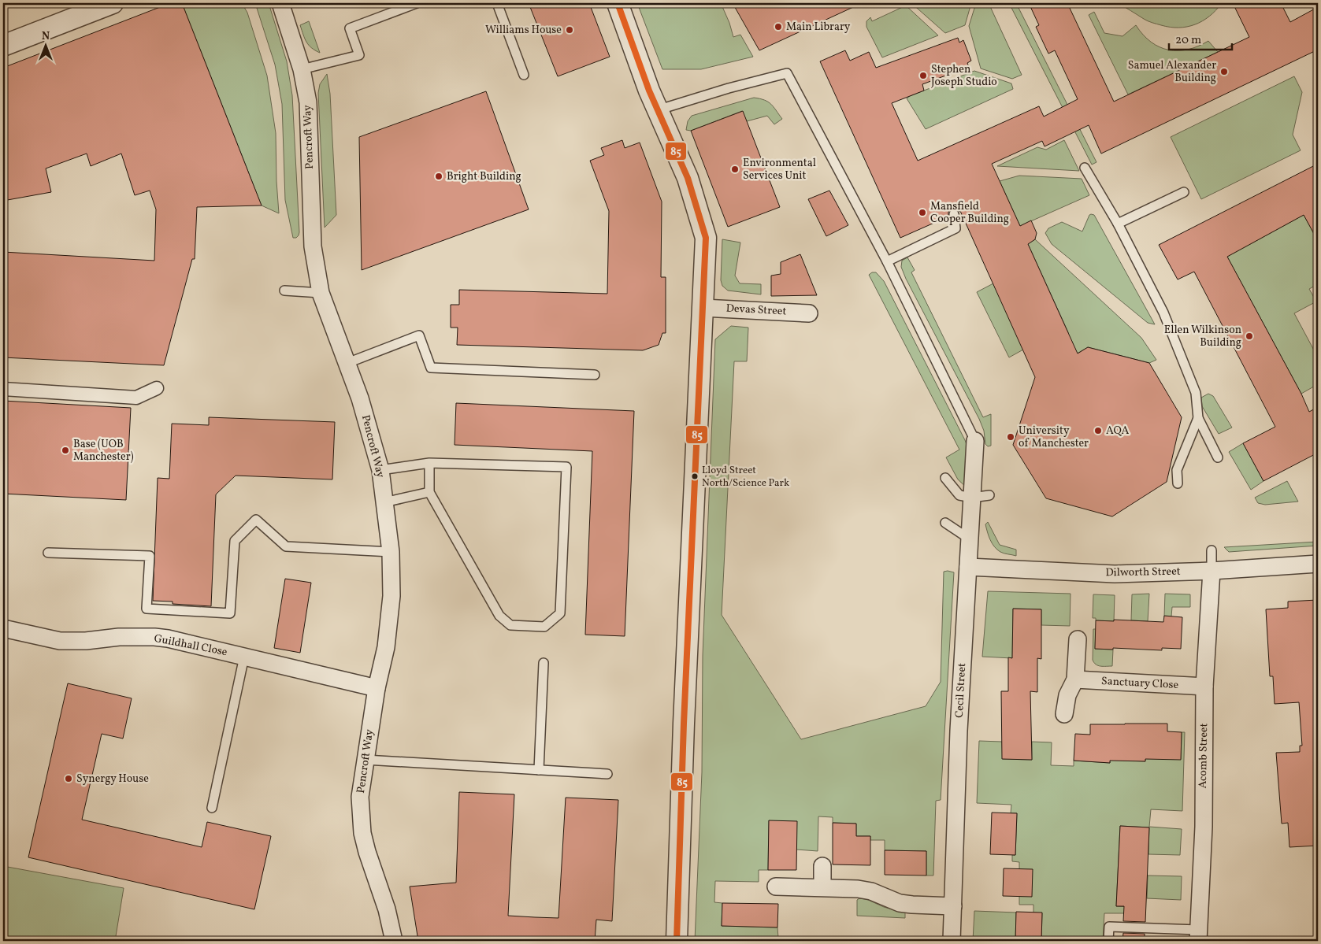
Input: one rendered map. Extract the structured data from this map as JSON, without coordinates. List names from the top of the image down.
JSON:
{
  "streets": {
    "street": [
      "Pencroft Way",
      "Devas Street",
      "Dilworth Street",
      "Guildhall Close",
      "Sanctuary Close",
      "Cecil Street",
      "Acomb Street"
    ]
  },
  "crossings": [
    ["Pencroft Way", "Guildhall Close"],
    ["Dilworth Street", "Cecil Street"],
    ["Dilworth Street", "Acomb Street"],
    ["Sanctuary Close", "Acomb Street"]
  ],
  "places": [
    "Main Library",
    "Williams House",
    "Samuel Alexander Building",
    "Stephen Joseph Studio",
    "Environmental Services Unit",
    "Bright Building",
    "Mansfield Cooper Building",
    "Ellen Wilkinson Building",
    "AQA",
    "University of Manchester",
    "Base (UOB Manchester)",
    "Lloyd Street North/Science Park",
    "Synergy House"
  ],
  "lines": ["transit line 85"],
  "scale_bar": "20 m",
  "north": "top"
}
